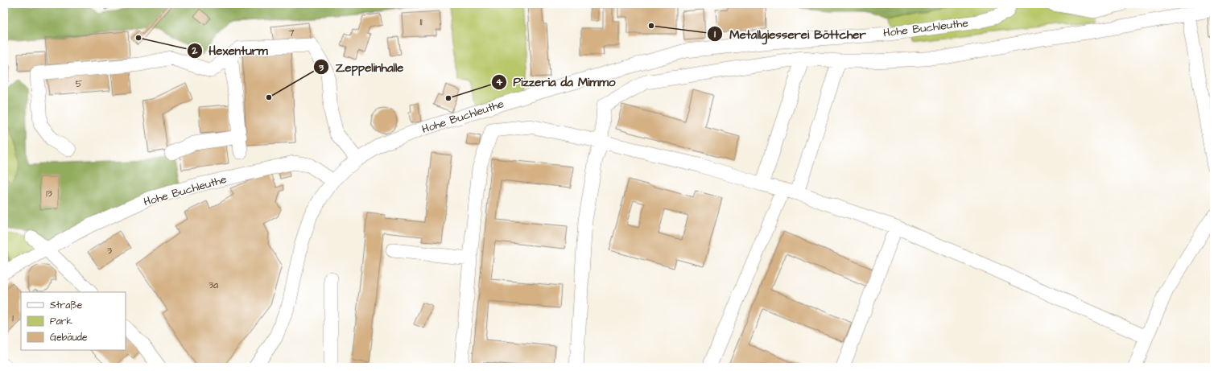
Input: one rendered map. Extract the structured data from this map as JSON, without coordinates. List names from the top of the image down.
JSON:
{
  "streets": {
    "street": ["Hohe Buchleuthe"]
  },
  "places": [
    "Metallgiesserei Böttcher",
    "Hexenturm",
    "Zeppelinhalle",
    "Pizzeria da Mimmo"
  ],
  "house_numbers": [
    "11",
    "7",
    "5",
    "13",
    "3",
    "3a",
    "1"
  ],
  "legend": ["Straße", "Park", "Gebäude"]
}
